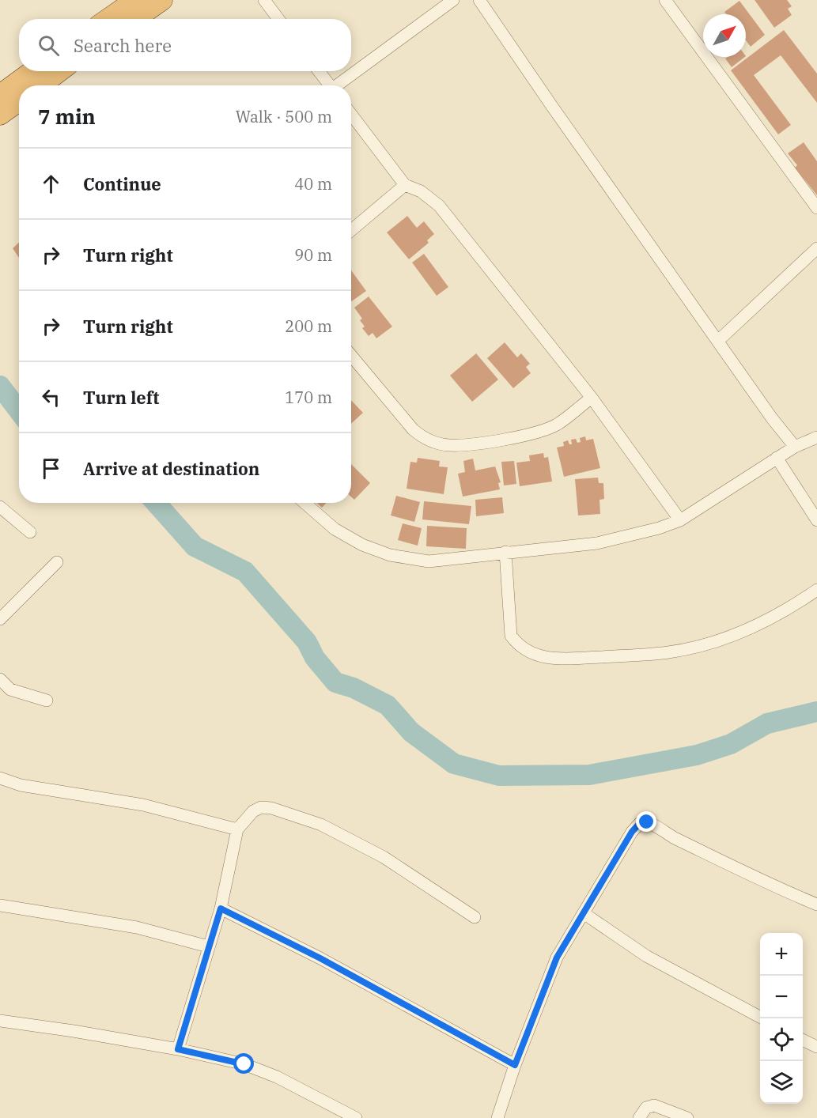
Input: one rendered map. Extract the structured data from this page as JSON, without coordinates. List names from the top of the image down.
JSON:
{
  "north": "top right",
  "page": {
    "search": "Search here",
    "heading": ["7 min", "Walk · 500 m"],
    "list": [
      ["Continue", "40 m"],
      ["Turn right", "90 m"],
      ["Turn right", "200 m"],
      ["Turn left", "170 m"],
      "Arrive at destination"
    ],
    "map_buttons": ["+", "−"]
  }
}
